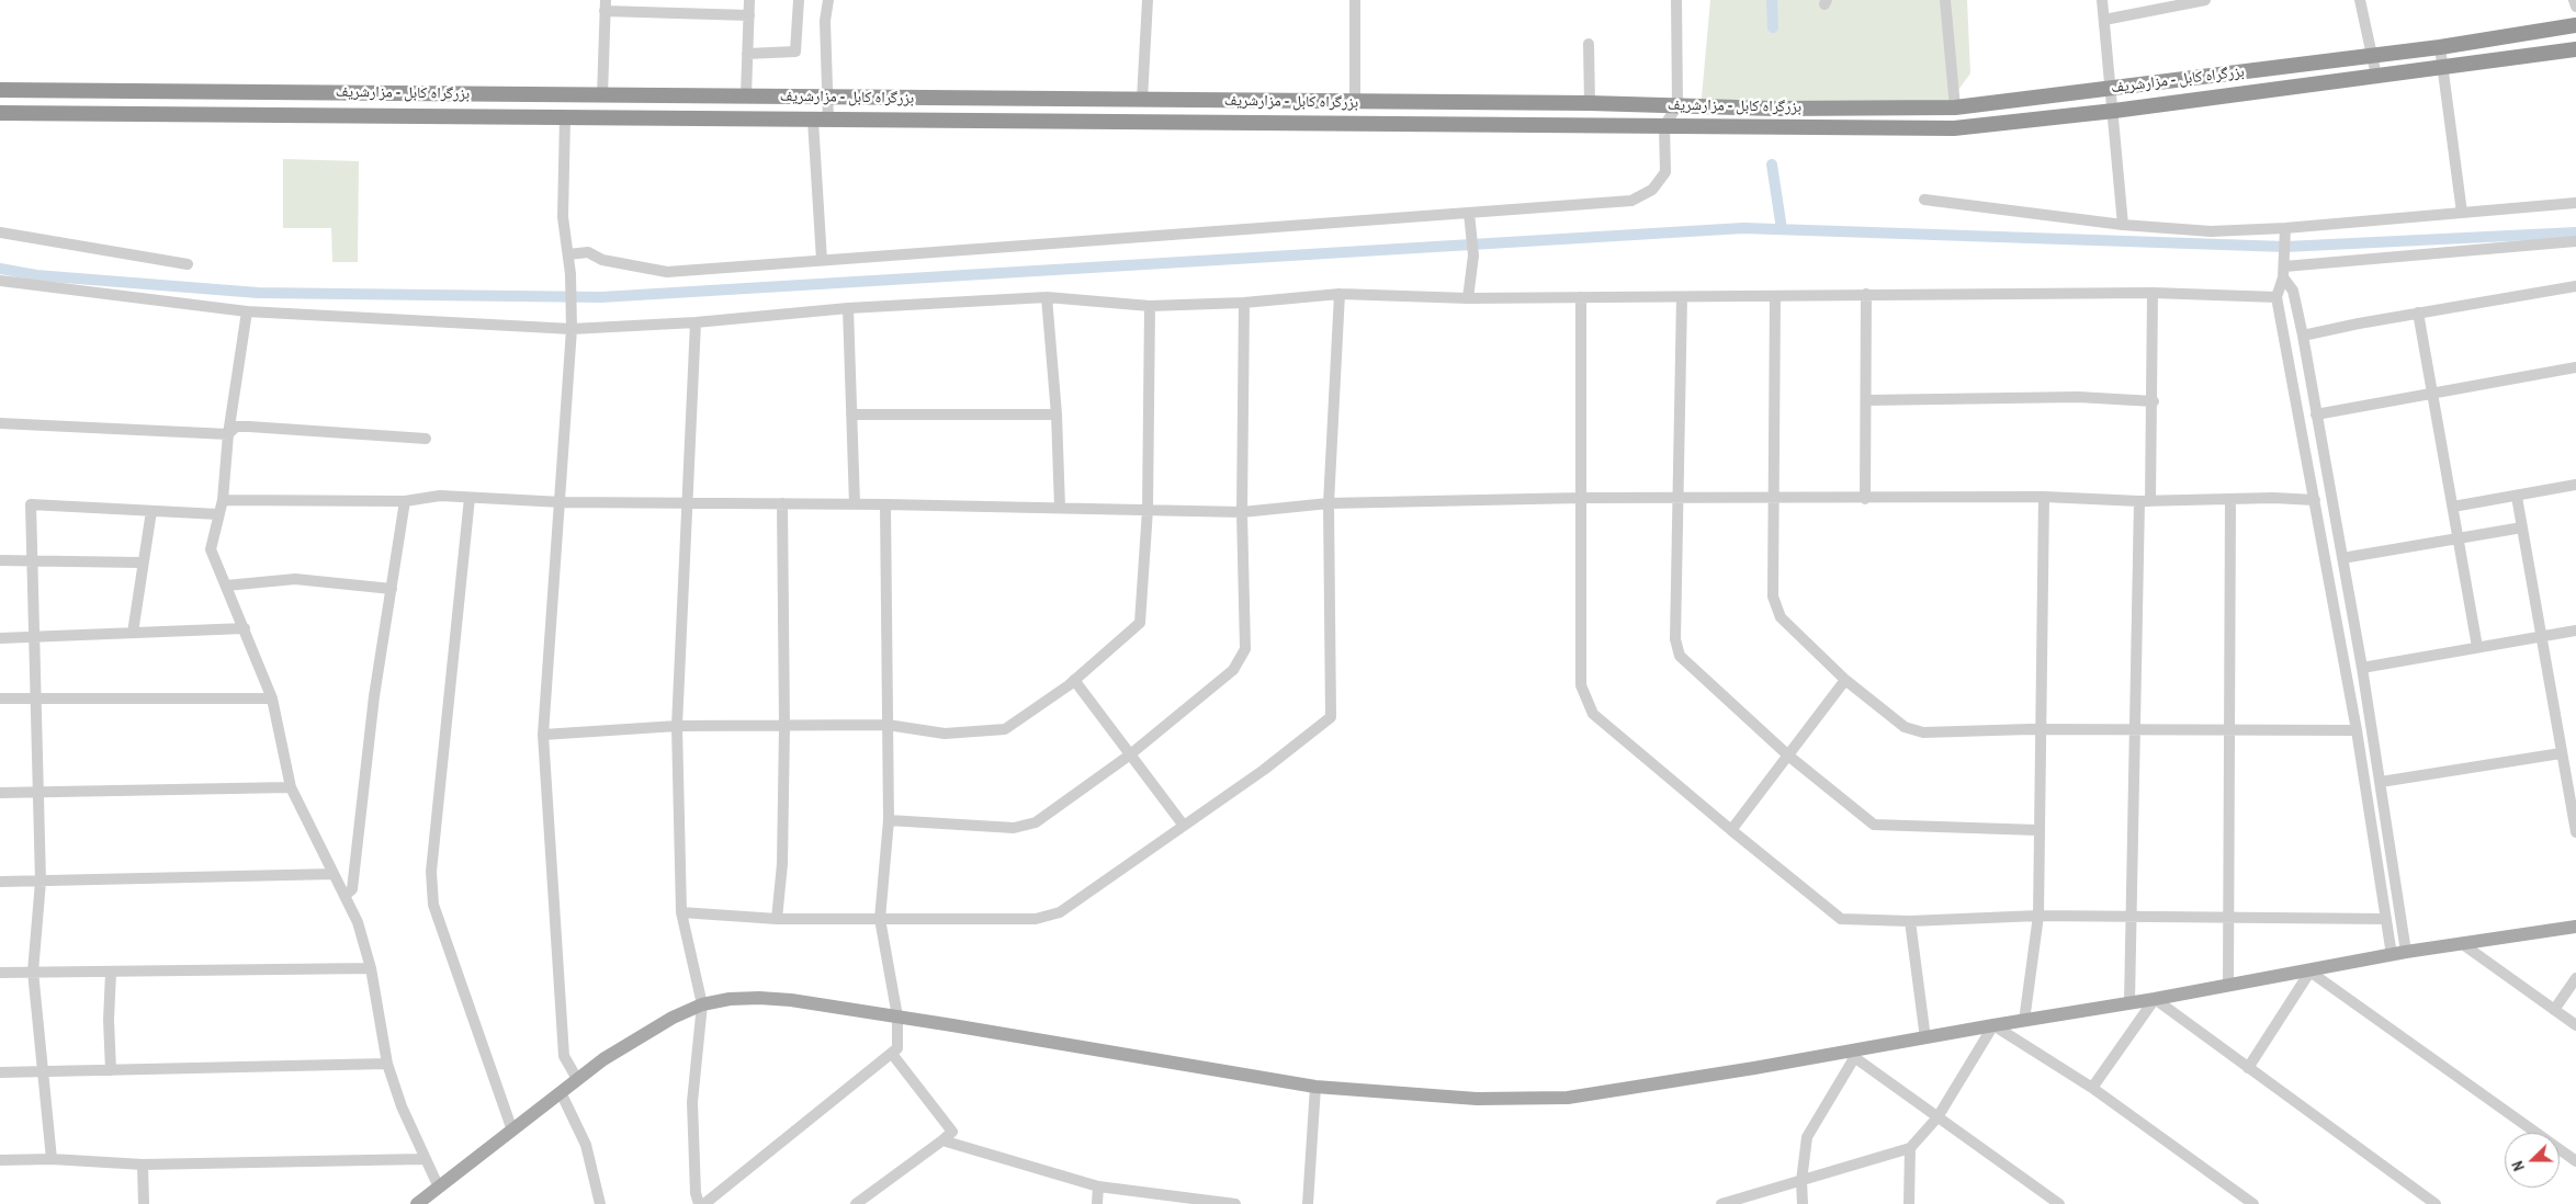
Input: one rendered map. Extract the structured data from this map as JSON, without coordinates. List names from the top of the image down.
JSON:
{
  "streets": {
    "highway": ["بزرگراه کابل - مزارشریف"]
  },
  "north": "left"
}
